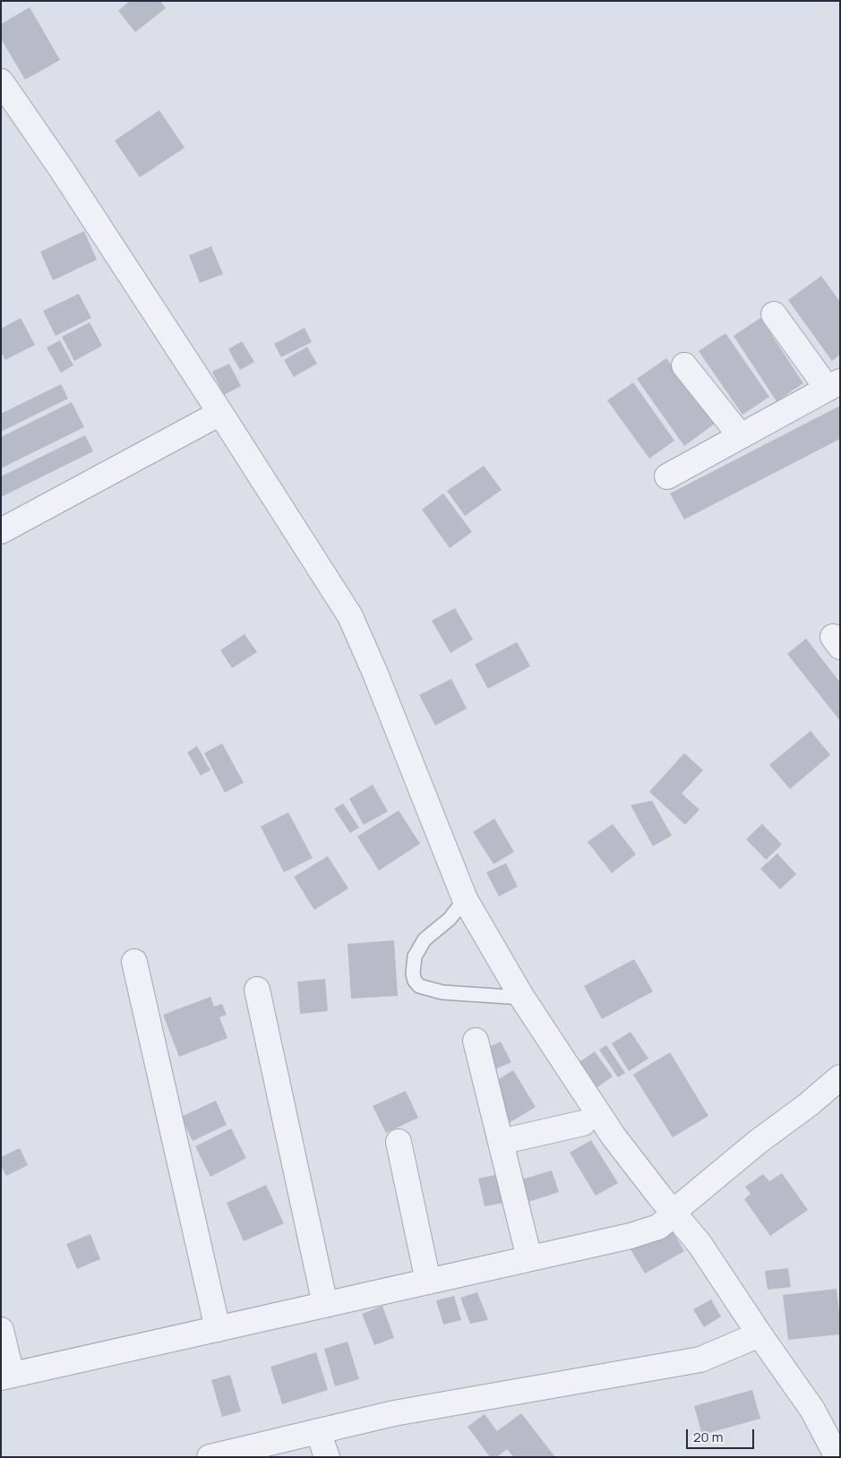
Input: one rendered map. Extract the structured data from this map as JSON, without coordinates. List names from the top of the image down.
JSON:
{
  "scale_bar": "20 m"
}
